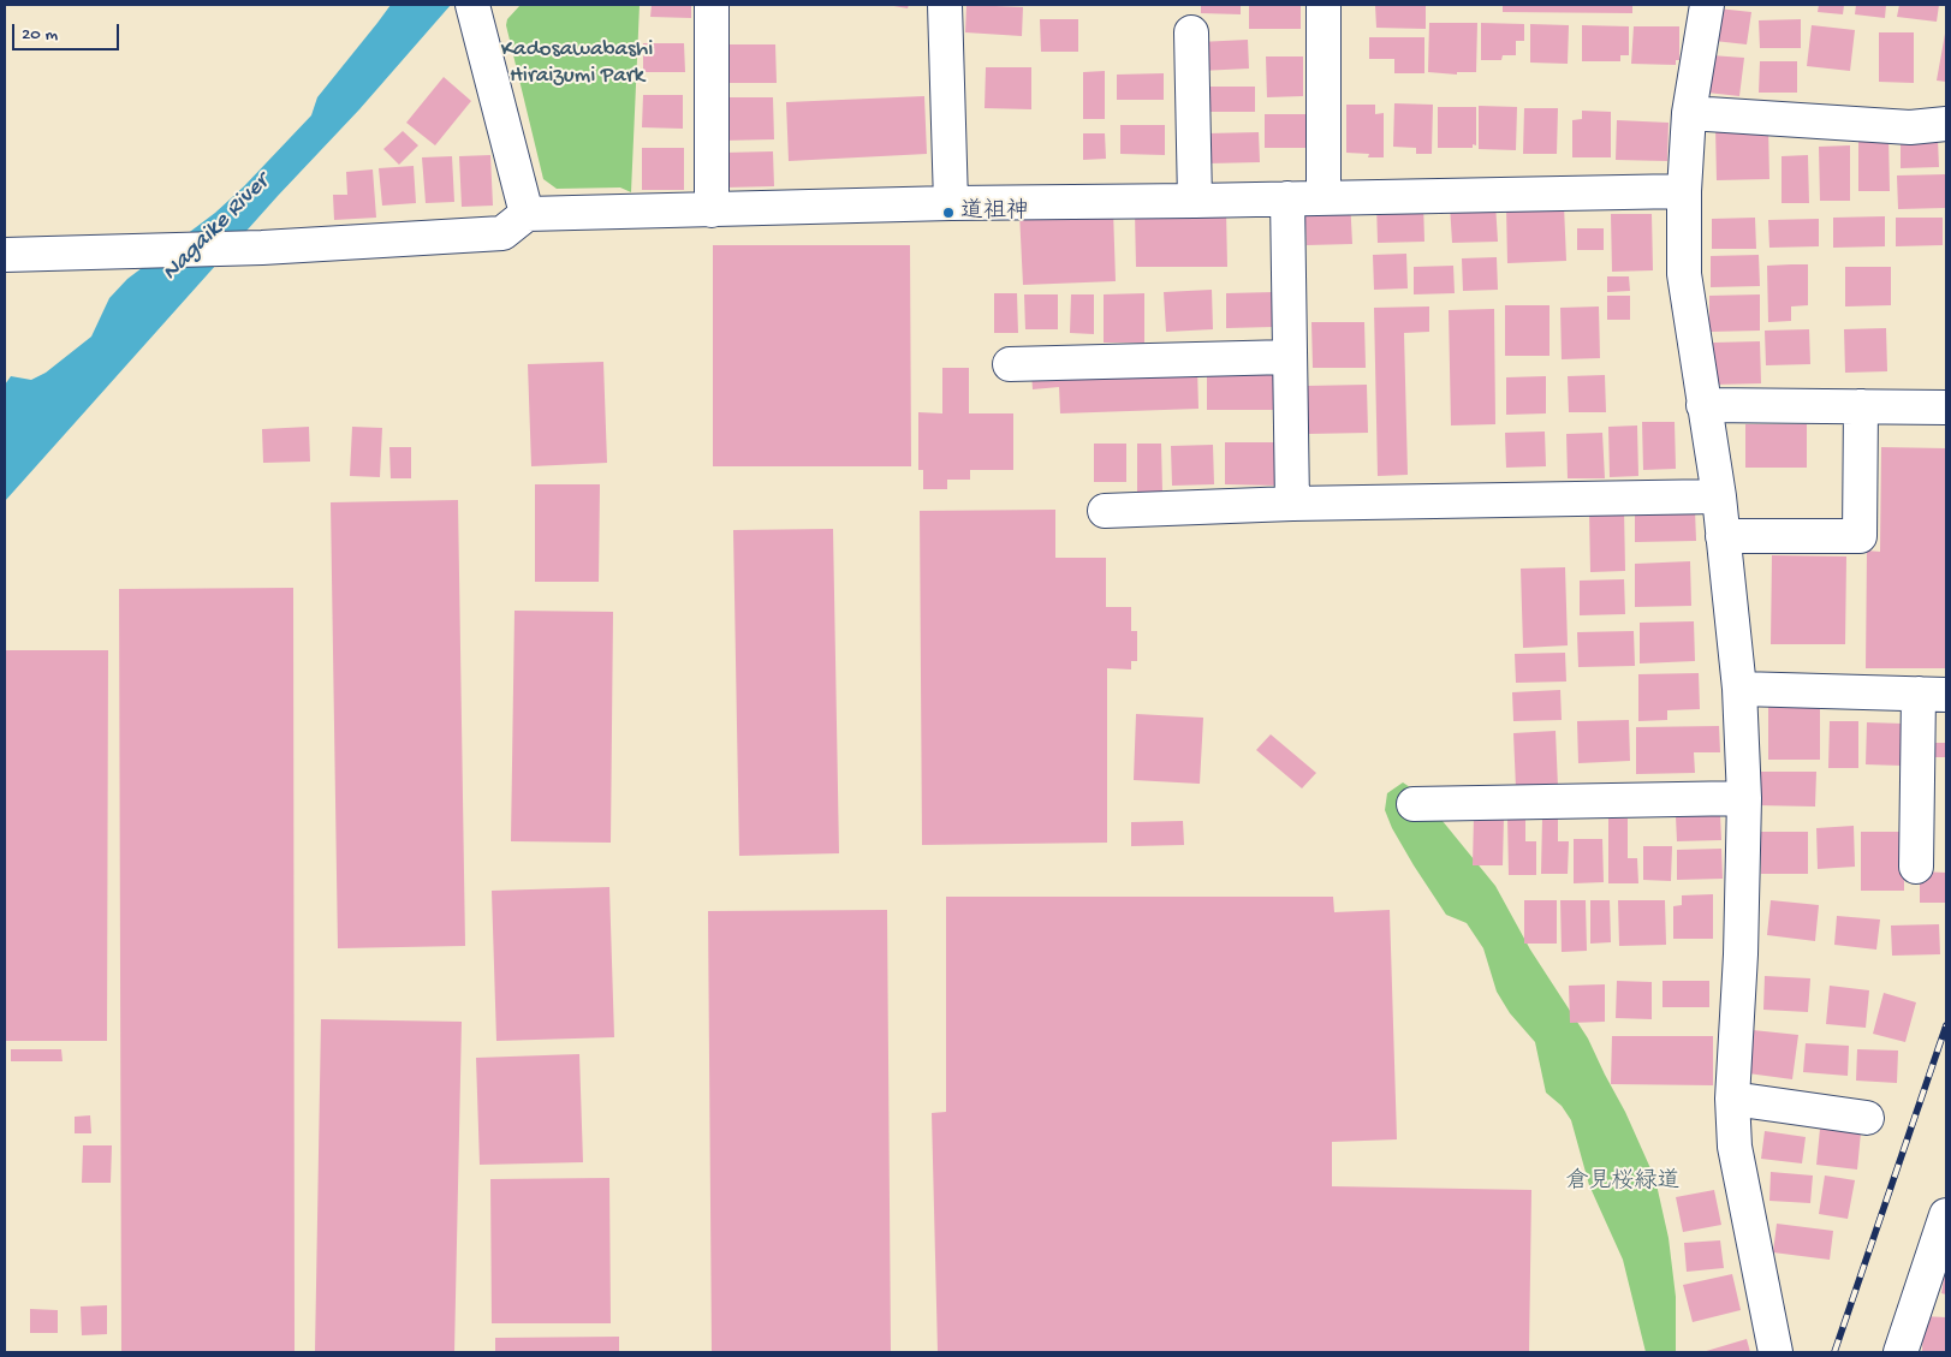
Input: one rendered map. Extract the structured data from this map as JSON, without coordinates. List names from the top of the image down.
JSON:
{
  "water": ["Nagaike River"],
  "parks": ["Kadosawabashi Hiraizumi Park", "倉見桜緑道"],
  "places": ["道祖神"],
  "scale_bar": "20 m"
}
